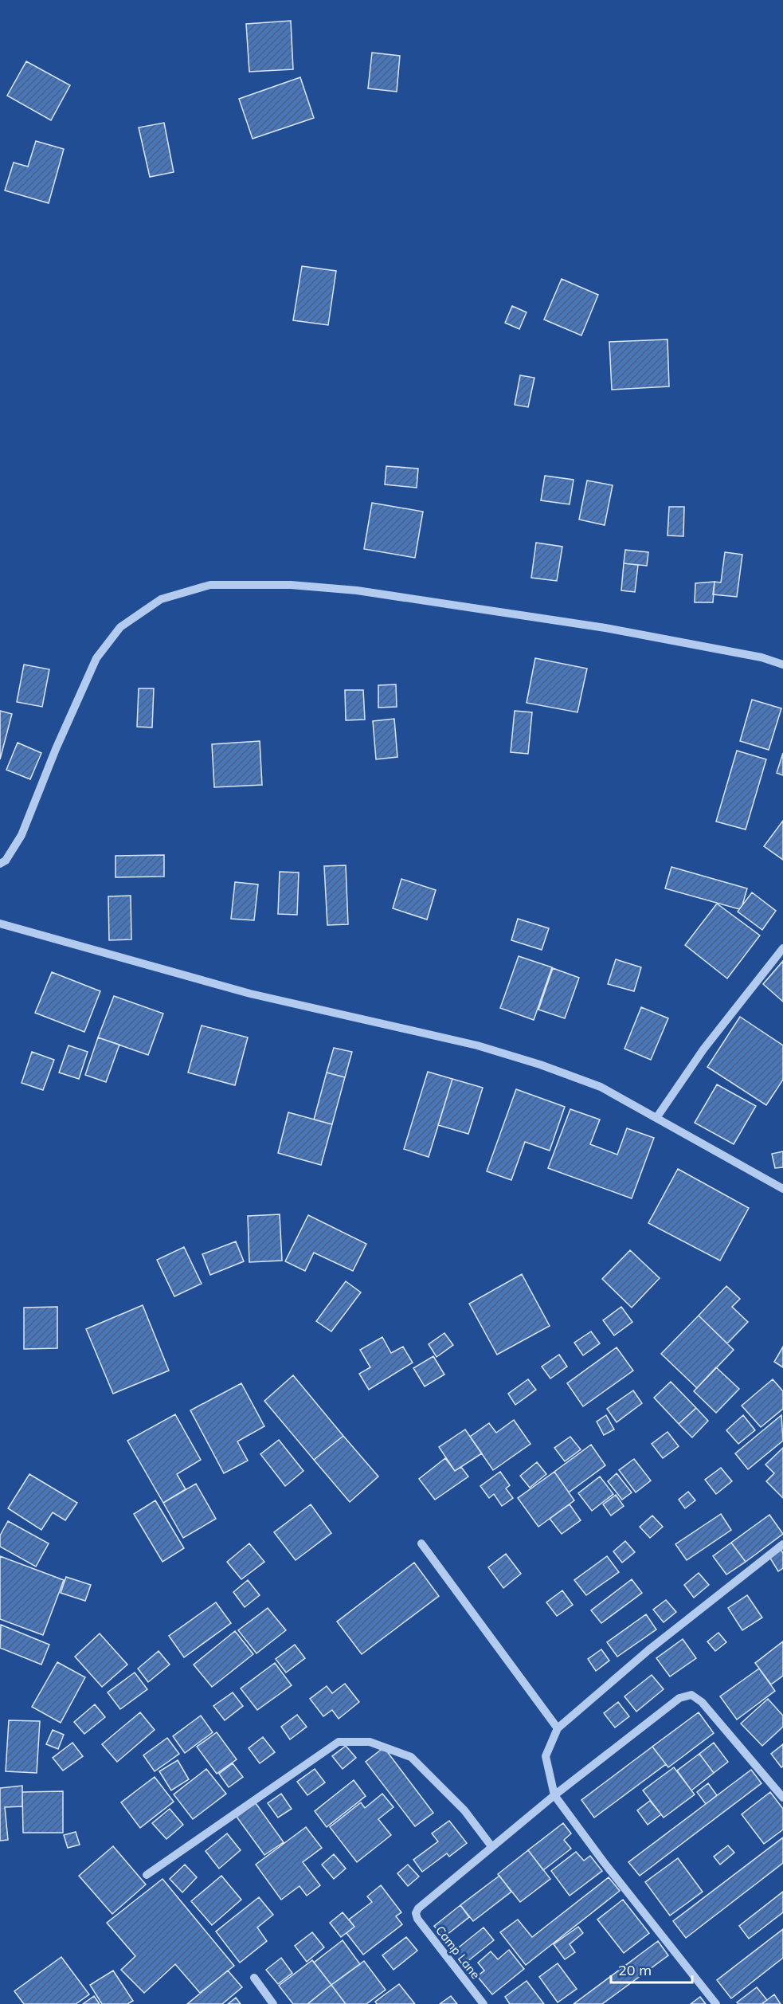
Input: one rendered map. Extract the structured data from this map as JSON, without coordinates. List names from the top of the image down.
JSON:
{
  "streets": {
    "street": ["Camp Lane"]
  },
  "scale_bar": "20 m"
}
